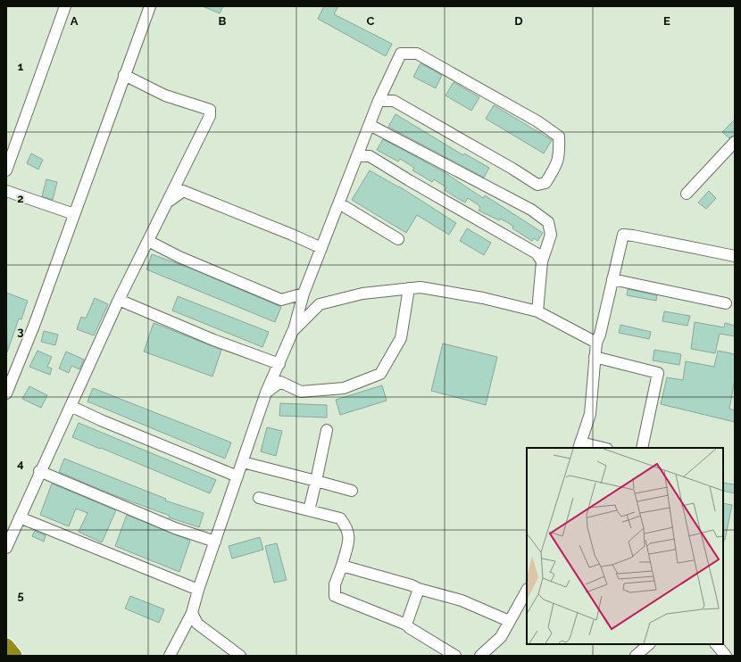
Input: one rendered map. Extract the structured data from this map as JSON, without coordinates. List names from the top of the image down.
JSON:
{
  "grid": {
    "columns": [
      "A",
      "B",
      "C",
      "D",
      "E"
    ],
    "rows": [
      "1",
      "2",
      "3",
      "4",
      "5"
    ]
  }
}
